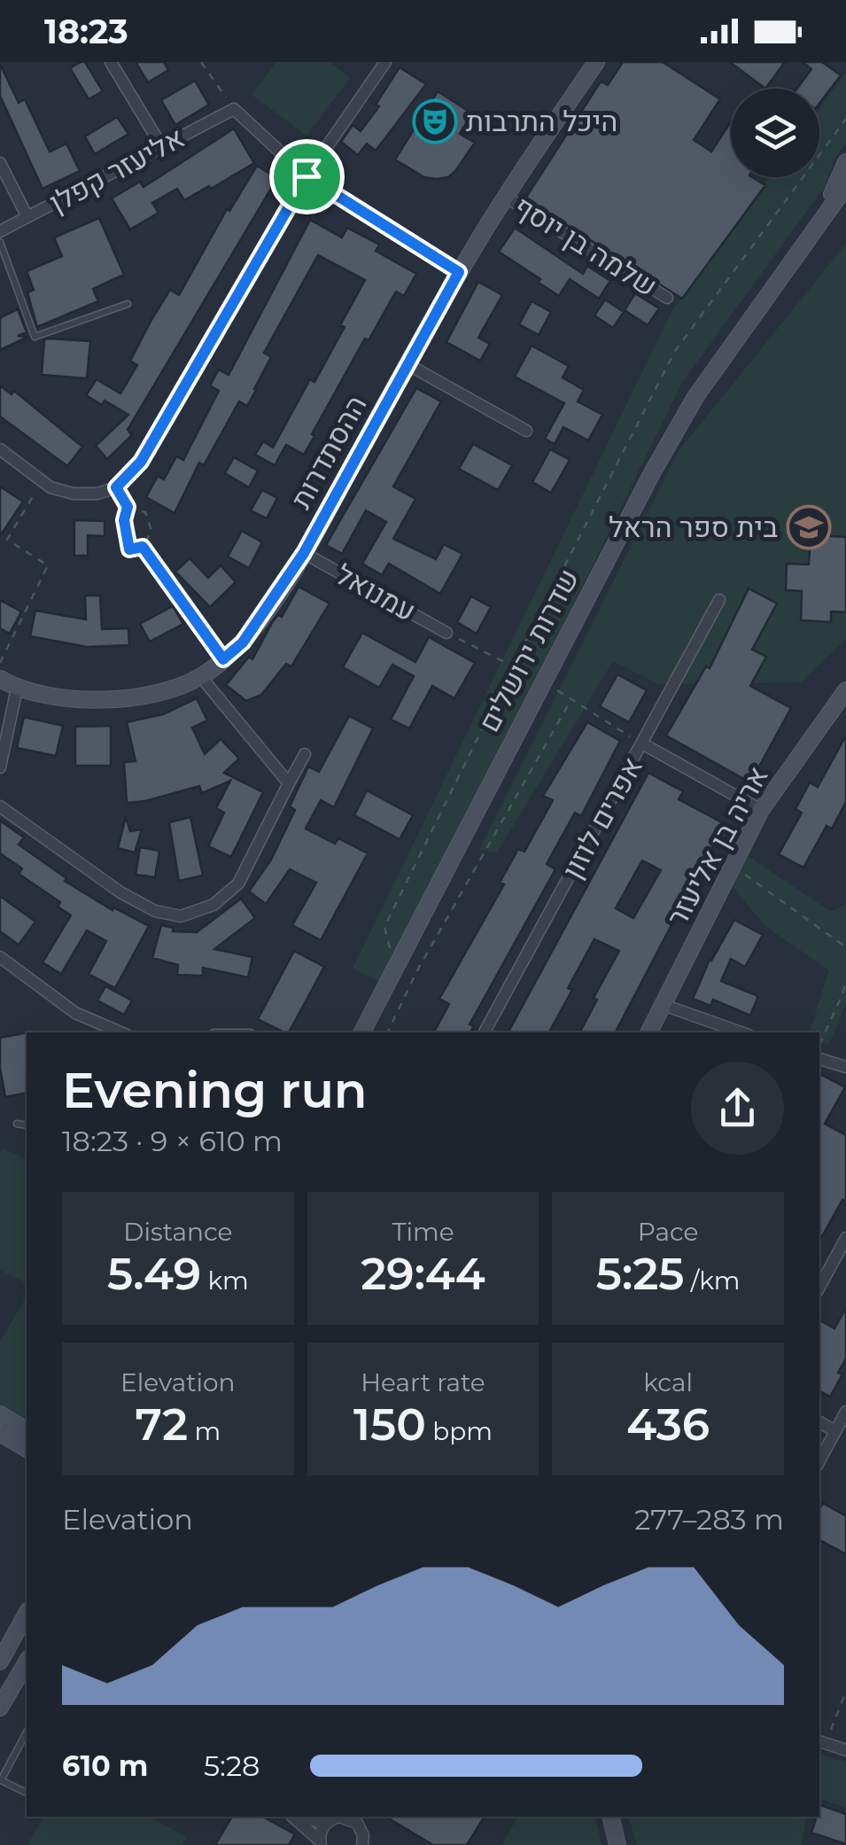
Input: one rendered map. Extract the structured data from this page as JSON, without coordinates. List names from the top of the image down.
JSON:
{
  "streets": {
    "street": [
      "אליעזר קפלן",
      "שלמה בן יוסף",
      "ההסתדרות",
      "עמנואל",
      "שדרות ירושלים",
      "אפרים לוזון",
      "אריה בן אליעזר"
    ]
  },
  "crossings": [
    ["שלמה בן יוסף", "ההסתדרות"],
    ["ההסתדרות", "עמנואל"]
  ],
  "places": {
    "theatre": ["היכל התרבות"],
    "school or university": ["בית ספר הראל"]
  },
  "page": {
    "status": "18:23",
    "heading": ["Evening run", "18:23 · 9 × 610 m"],
    "stats": [
      ["Distance", "5.49 km"],
      ["Time", "29:44"],
      ["Pace", "5:25 /km"],
      ["Elevation", "72 m"],
      ["Heart rate", "150 bpm"],
      ["kcal", "436"]
    ],
    "chart": ["Elevation", "277–283 m"],
    "list": [
      {
        "name": "610 m",
        "note": "5:28"
      }
    ]
  }
}
